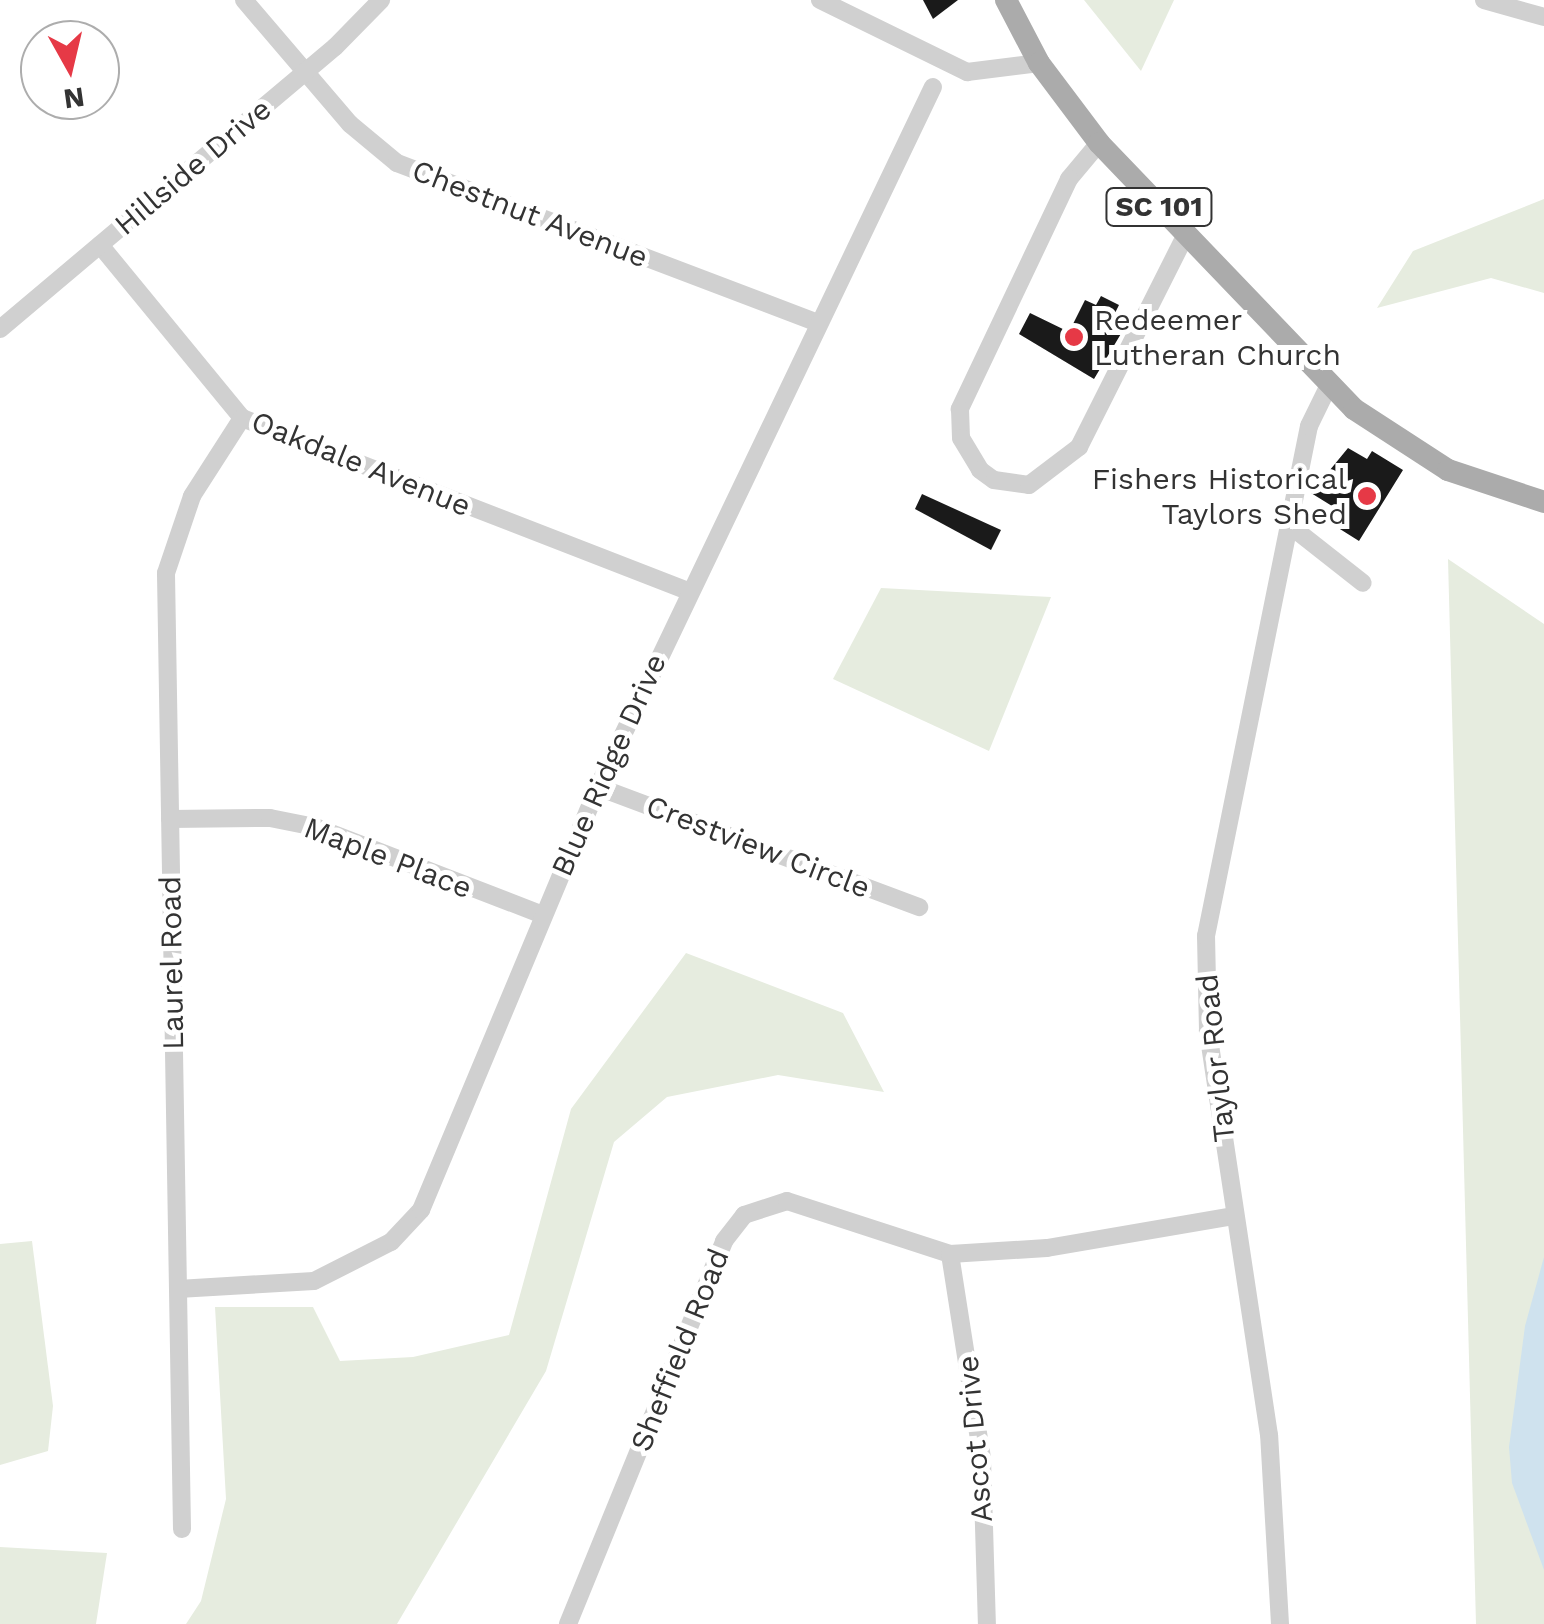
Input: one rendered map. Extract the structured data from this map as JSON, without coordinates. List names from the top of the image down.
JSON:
{
  "streets": {
    "main road": ["SC 101"],
    "street": [
      "Hillside Drive",
      "Chestnut Avenue",
      "Oakdale Avenue",
      "Blue Ridge Drive",
      "Crestview Circle",
      "Maple Place",
      "Laurel Road",
      "Taylor Road",
      "Sheffield Road",
      "Ascot Drive"
    ]
  },
  "crossings": [
    ["Hillside Drive", "Chestnut Avenue"],
    ["Hillside Drive", "Oakdale Avenue"],
    ["SC 101", "Taylor Road"],
    ["Chestnut Avenue", "Blue Ridge Drive"],
    ["Oakdale Avenue", "Blue Ridge Drive"],
    ["Oakdale Avenue", "Laurel Road"],
    ["Blue Ridge Drive", "Crestview Circle"],
    ["Blue Ridge Drive", "Maple Place"],
    ["Blue Ridge Drive", "Laurel Road"],
    ["Maple Place", "Laurel Road"],
    ["Taylor Road", "Sheffield Road"],
    ["Sheffield Road", "Ascot Drive"]
  ],
  "places": ["Redeemer Lutheran Church", "Fishers Historical Taylors Shed"],
  "north": "bottom"
}
